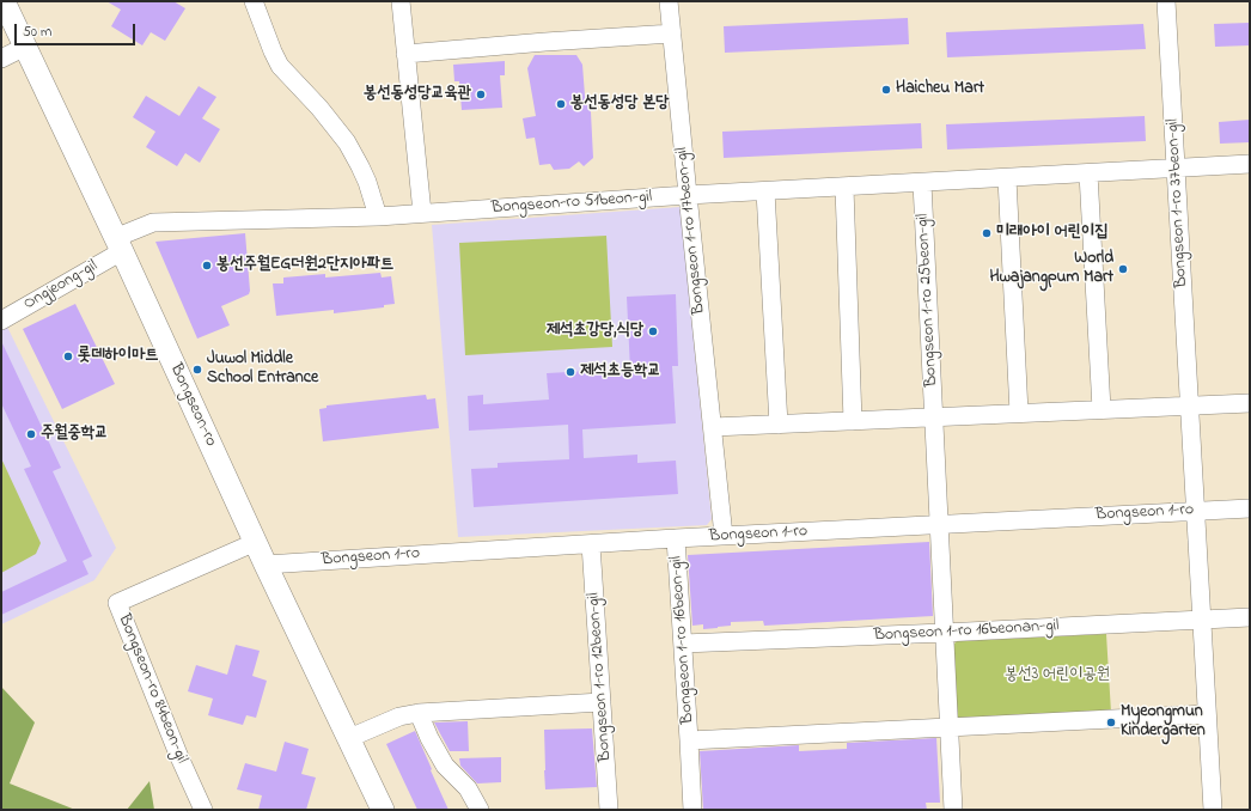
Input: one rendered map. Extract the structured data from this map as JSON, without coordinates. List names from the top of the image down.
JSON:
{
  "streets": {
    "main road": ["Bongseon-ro"],
    "street": [
      "Bongseon-ro 51beon-gil",
      "Bongseon 1-ro 37beon-gil",
      "Bongseon 1-ro 17beon-gil",
      "Ongjeong-gil",
      "Bongseon 1-ro 25beon-gil",
      "Bongseon 1-ro",
      "Bongseon 1-ro 16beonan-gil",
      "Bongseon 1-ro 16beon-gil",
      "Bongseon 1-ro 12beon-gil",
      "Bongseon-ro 84beon-gil"
    ]
  },
  "crossings": [
    ["Bongseon-ro 51beon-gil", "Bongseon 1-ro 37beon-gil"],
    ["Bongseon-ro 51beon-gil", "Bongseon 1-ro 17beon-gil"],
    ["Bongseon-ro 51beon-gil", "Ongjeong-gil"],
    ["Bongseon-ro 51beon-gil", "Bongseon 1-ro 25beon-gil"],
    ["Bongseon-ro 51beon-gil", "Bongseon-ro"],
    ["Bongseon 1-ro 37beon-gil", "Bongseon 1-ro"],
    ["Bongseon 1-ro 37beon-gil", "Bongseon 1-ro 16beonan-gil"],
    ["Bongseon 1-ro 37beon-gil", "Bongseon 1-ro 16beon-gil"],
    ["Bongseon 1-ro 17beon-gil", "Bongseon 1-ro"],
    ["Ongjeong-gil", "Bongseon-ro"],
    ["Bongseon 1-ro 25beon-gil", "Bongseon 1-ro"],
    ["Bongseon 1-ro 25beon-gil", "Bongseon 1-ro 16beonan-gil"],
    ["Bongseon 1-ro 25beon-gil", "Bongseon 1-ro 16beon-gil"],
    ["Bongseon-ro", "Bongseon 1-ro"],
    ["Bongseon-ro", "Bongseon-ro 84beon-gil"],
    ["Bongseon 1-ro", "Bongseon 1-ro 16beon-gil"],
    ["Bongseon 1-ro", "Bongseon 1-ro 12beon-gil"],
    ["Bongseon 1-ro 16beonan-gil", "Bongseon 1-ro 16beon-gil"]
  ],
  "parks": ["봉선3 어린이공원"],
  "places": [
    "Haicheu Mart",
    "봉선동성당교육관",
    "봉선동성당 본당",
    "미래아이 어린이집",
    "봉선주월EG더원2단지아파트",
    "World Hwajangpum Mart",
    "제석초강당,식당",
    "롯데하이마트",
    "Juwol Middle School Entrance",
    "제석초등학교",
    "주월중학교",
    "Myeongmun Kindergarten"
  ],
  "scale_bar": "50 m"
}
